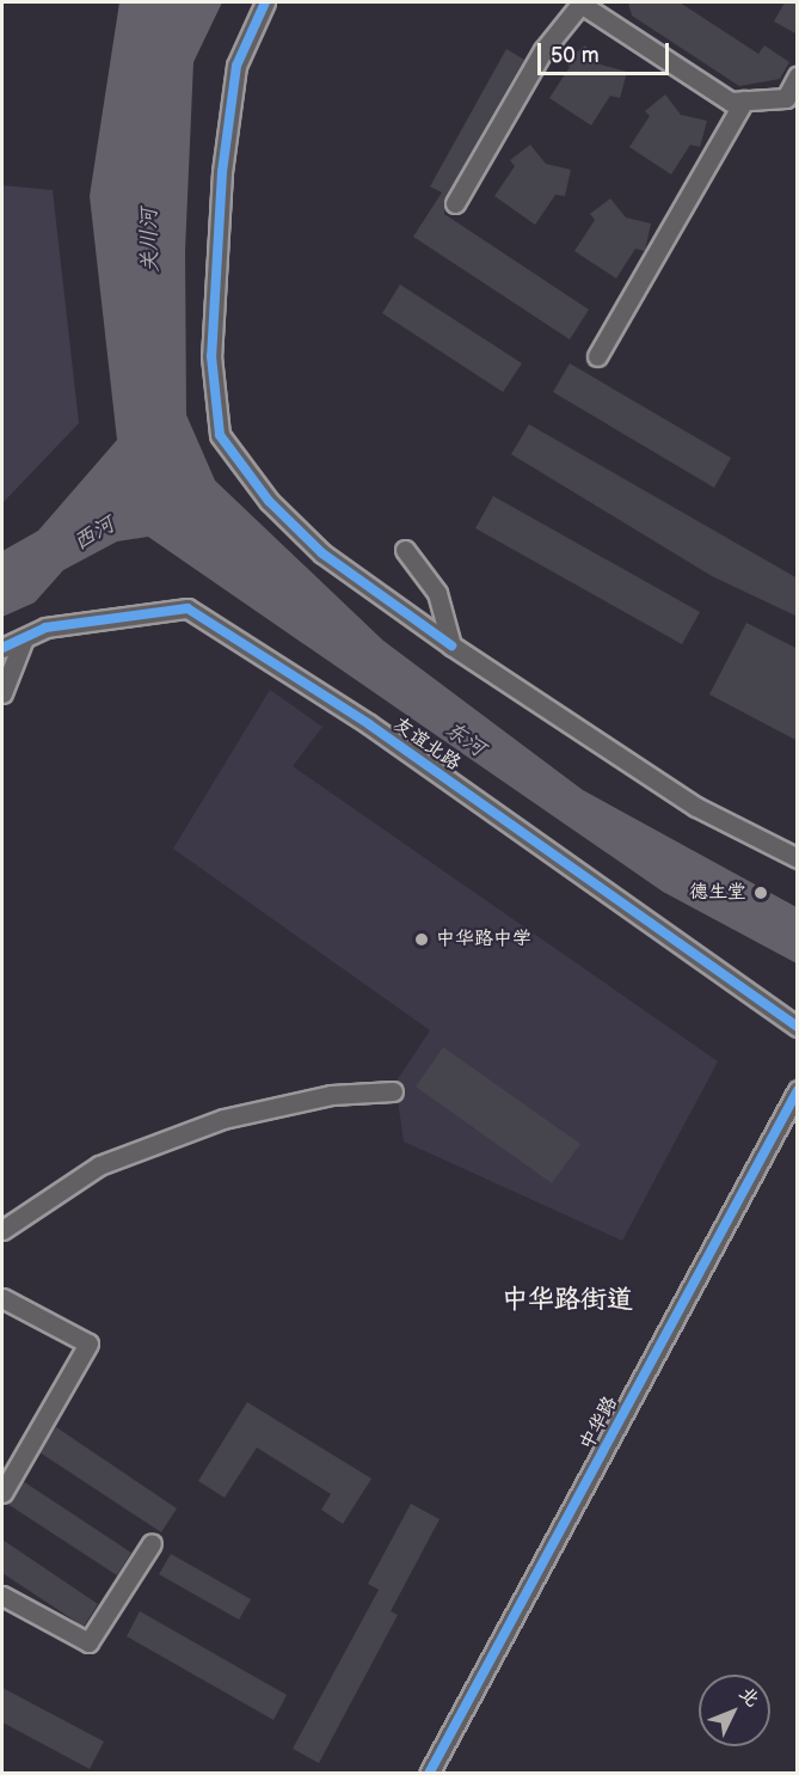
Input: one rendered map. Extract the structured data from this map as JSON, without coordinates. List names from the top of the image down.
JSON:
{
  "streets": {
    "street": ["友谊北路", "中华路"]
  },
  "districts": ["中华路街道"],
  "water": ["关川河", "西河", "东河"],
  "places": ["德生堂", "中华路中学"],
  "scale_bar": "50 m",
  "north": "top right"
}
